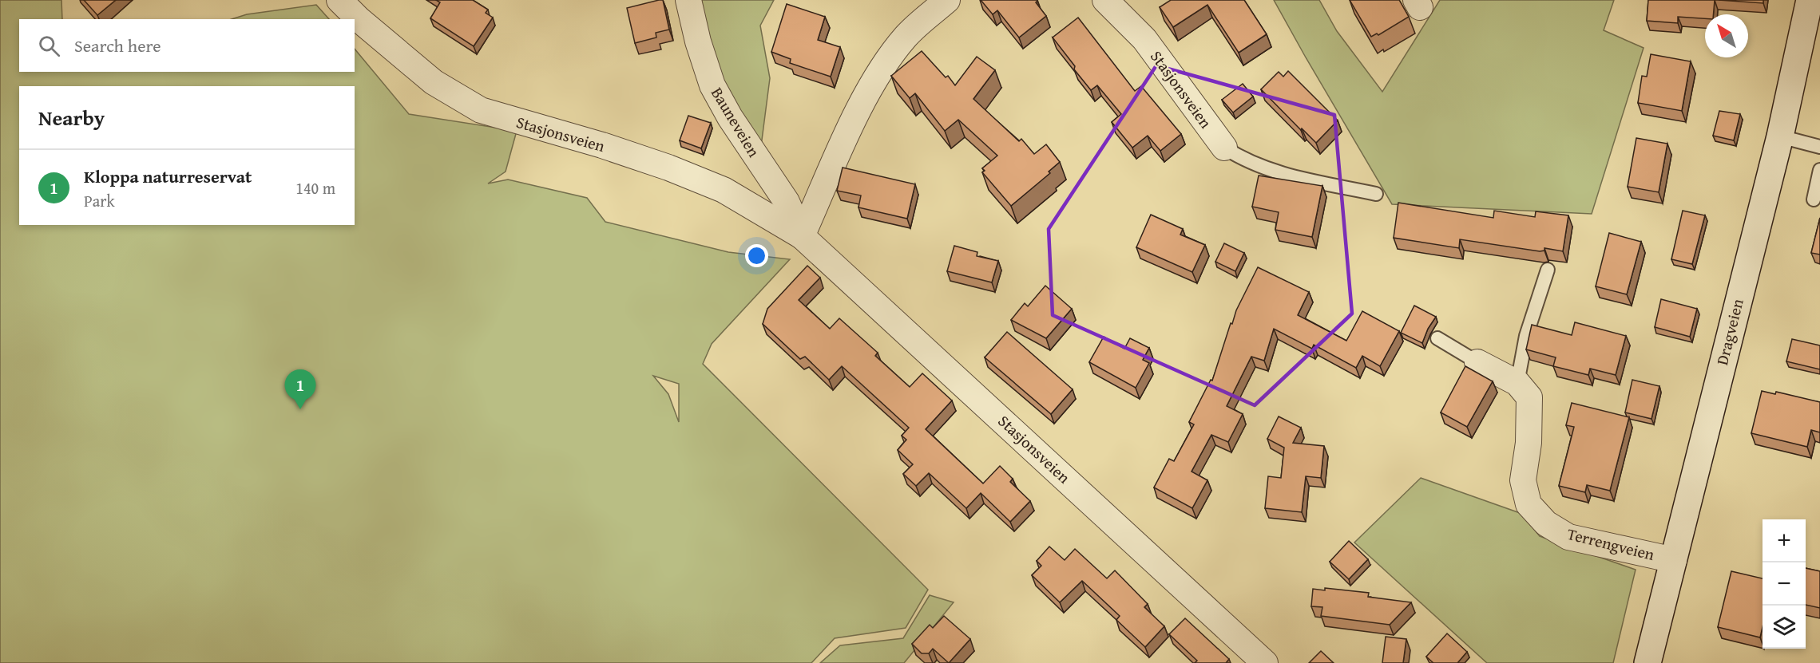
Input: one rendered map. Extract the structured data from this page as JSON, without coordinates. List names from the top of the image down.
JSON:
{
  "streets": {
    "main road": ["Dragveien"],
    "street": ["Stasjonsveien", "Bauneveien", "Terrengveien"]
  },
  "crossings": [
    ["Stasjonsveien", "Bauneveien"],
    ["Dragveien", "Terrengveien"]
  ],
  "north": "top left",
  "page": {
    "search": "Search here",
    "heading": "Nearby",
    "list": [
      {
        "mark": "1",
        "name": "Kloppa naturreservat",
        "note": "Park",
        "value": "140 m"
      }
    ],
    "pins": "1",
    "map_buttons": ["+", "−"]
  }
}
